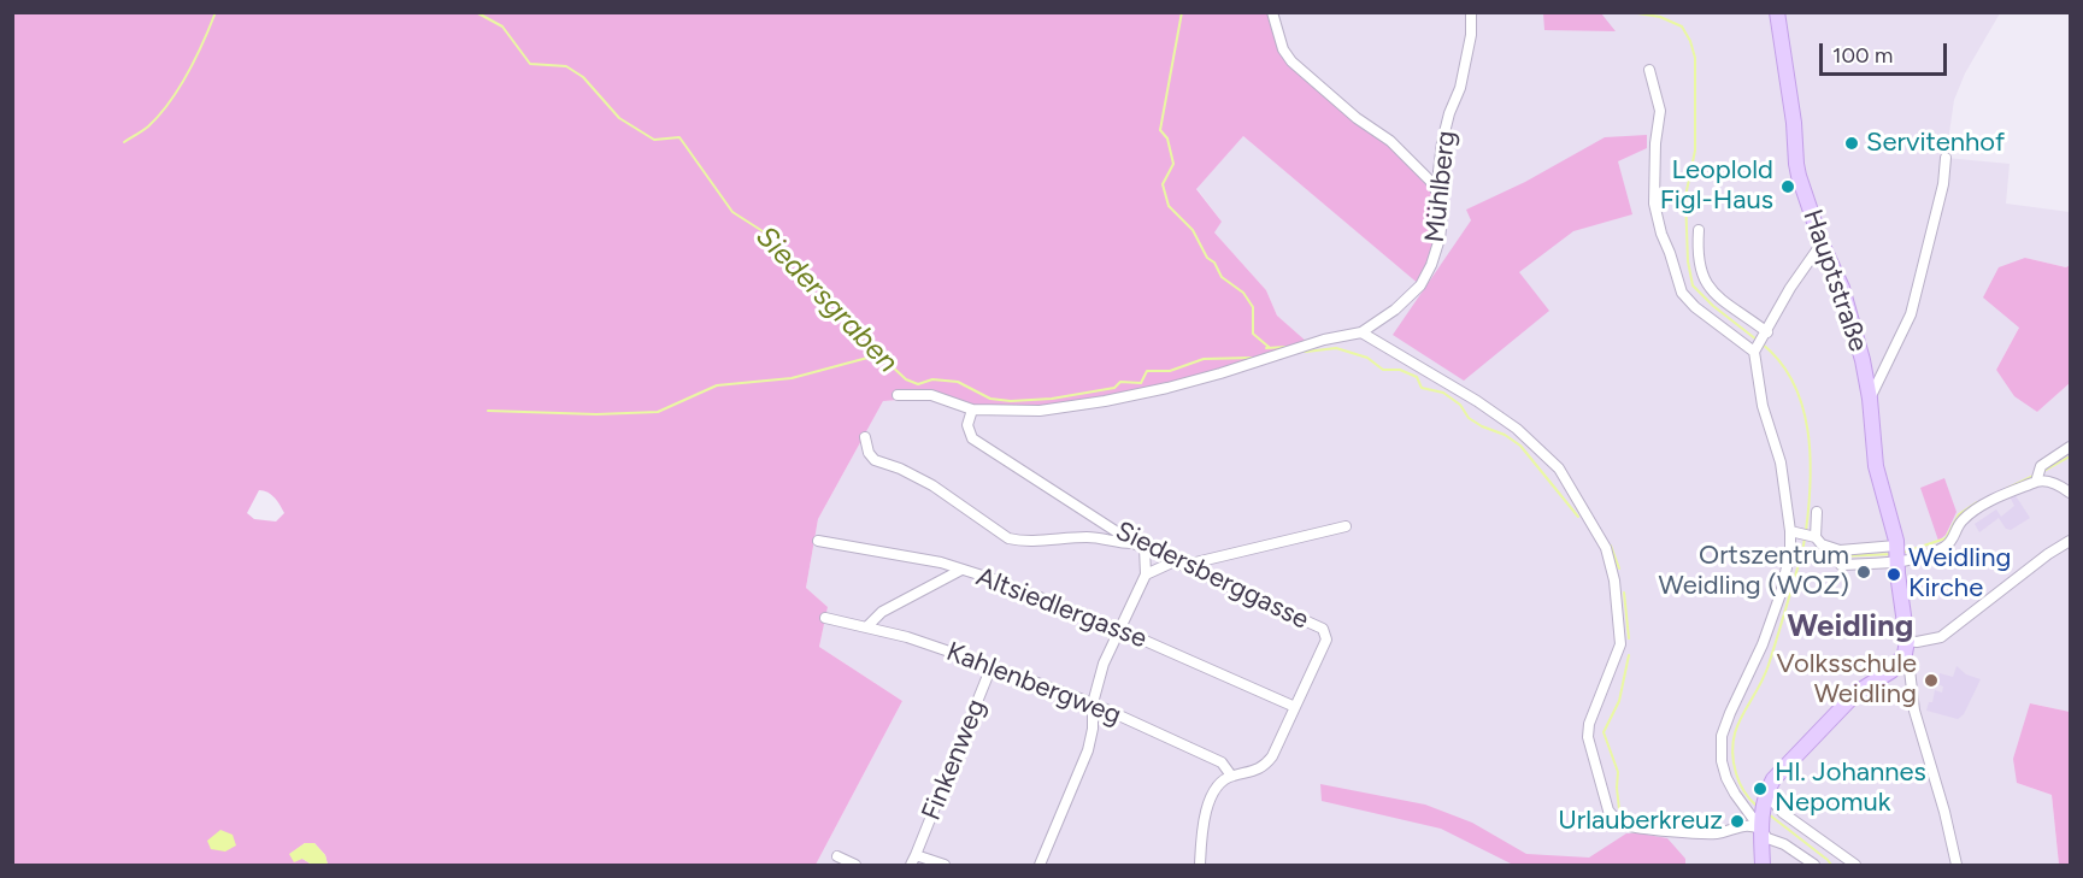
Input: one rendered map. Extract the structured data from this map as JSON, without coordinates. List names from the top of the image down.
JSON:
{
  "streets": {
    "main road": ["Hauptstraße"],
    "street": [
      "Mühlberg",
      "Siedersberggasse",
      "Altsiedlergasse",
      "Kahlenbergweg",
      "Finkenweg"
    ]
  },
  "crossings": [
    ["Siedersberggasse", "Altsiedlergasse"],
    ["Kahlenbergweg", "Finkenweg"]
  ],
  "districts": ["Weidling"],
  "water": ["Siedersgraben"],
  "places": [
    "Servitenhof",
    "Leoplold Figl-Haus",
    "Ortszentrum Weidling (WOZ)",
    "Weidling Kirche",
    "Volksschule Weidling",
    "Hl. Johannes Nepomuk",
    "Urlauberkreuz"
  ],
  "scale_bar": "100 m"
}
